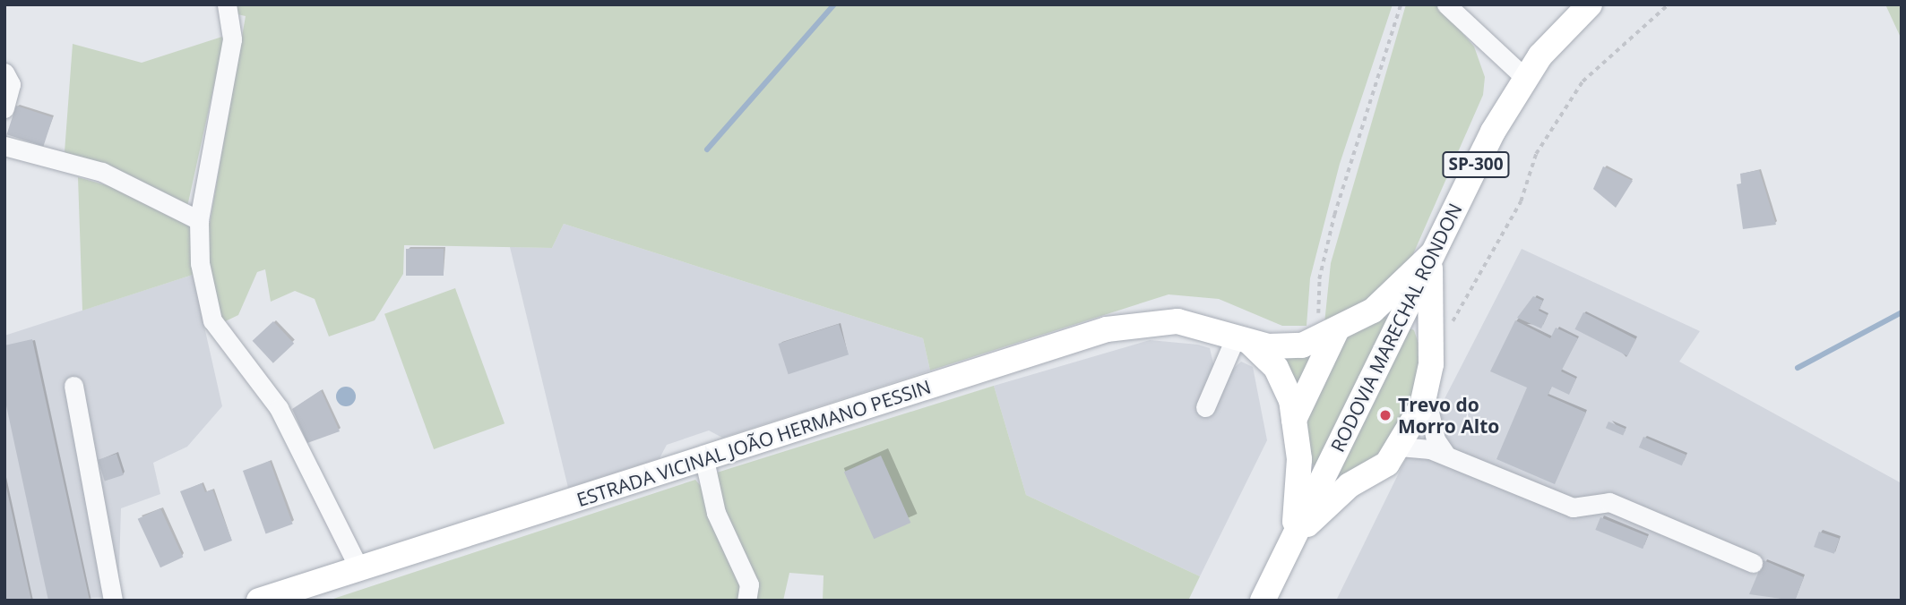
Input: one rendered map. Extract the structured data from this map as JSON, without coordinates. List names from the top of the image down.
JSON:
{
  "streets": {
    "main road": ["SP-300", "RODOVIA MARECHAL RONDON", "ESTRADA VICINAL JOÃO HERMANO PESSIN"]
  },
  "crossings": [
    ["RODOVIA MARECHAL RONDON", "ESTRADA VICINAL JOÃO HERMANO PESSIN"]
  ],
  "places": ["Trevo do Morro Alto"]
}
